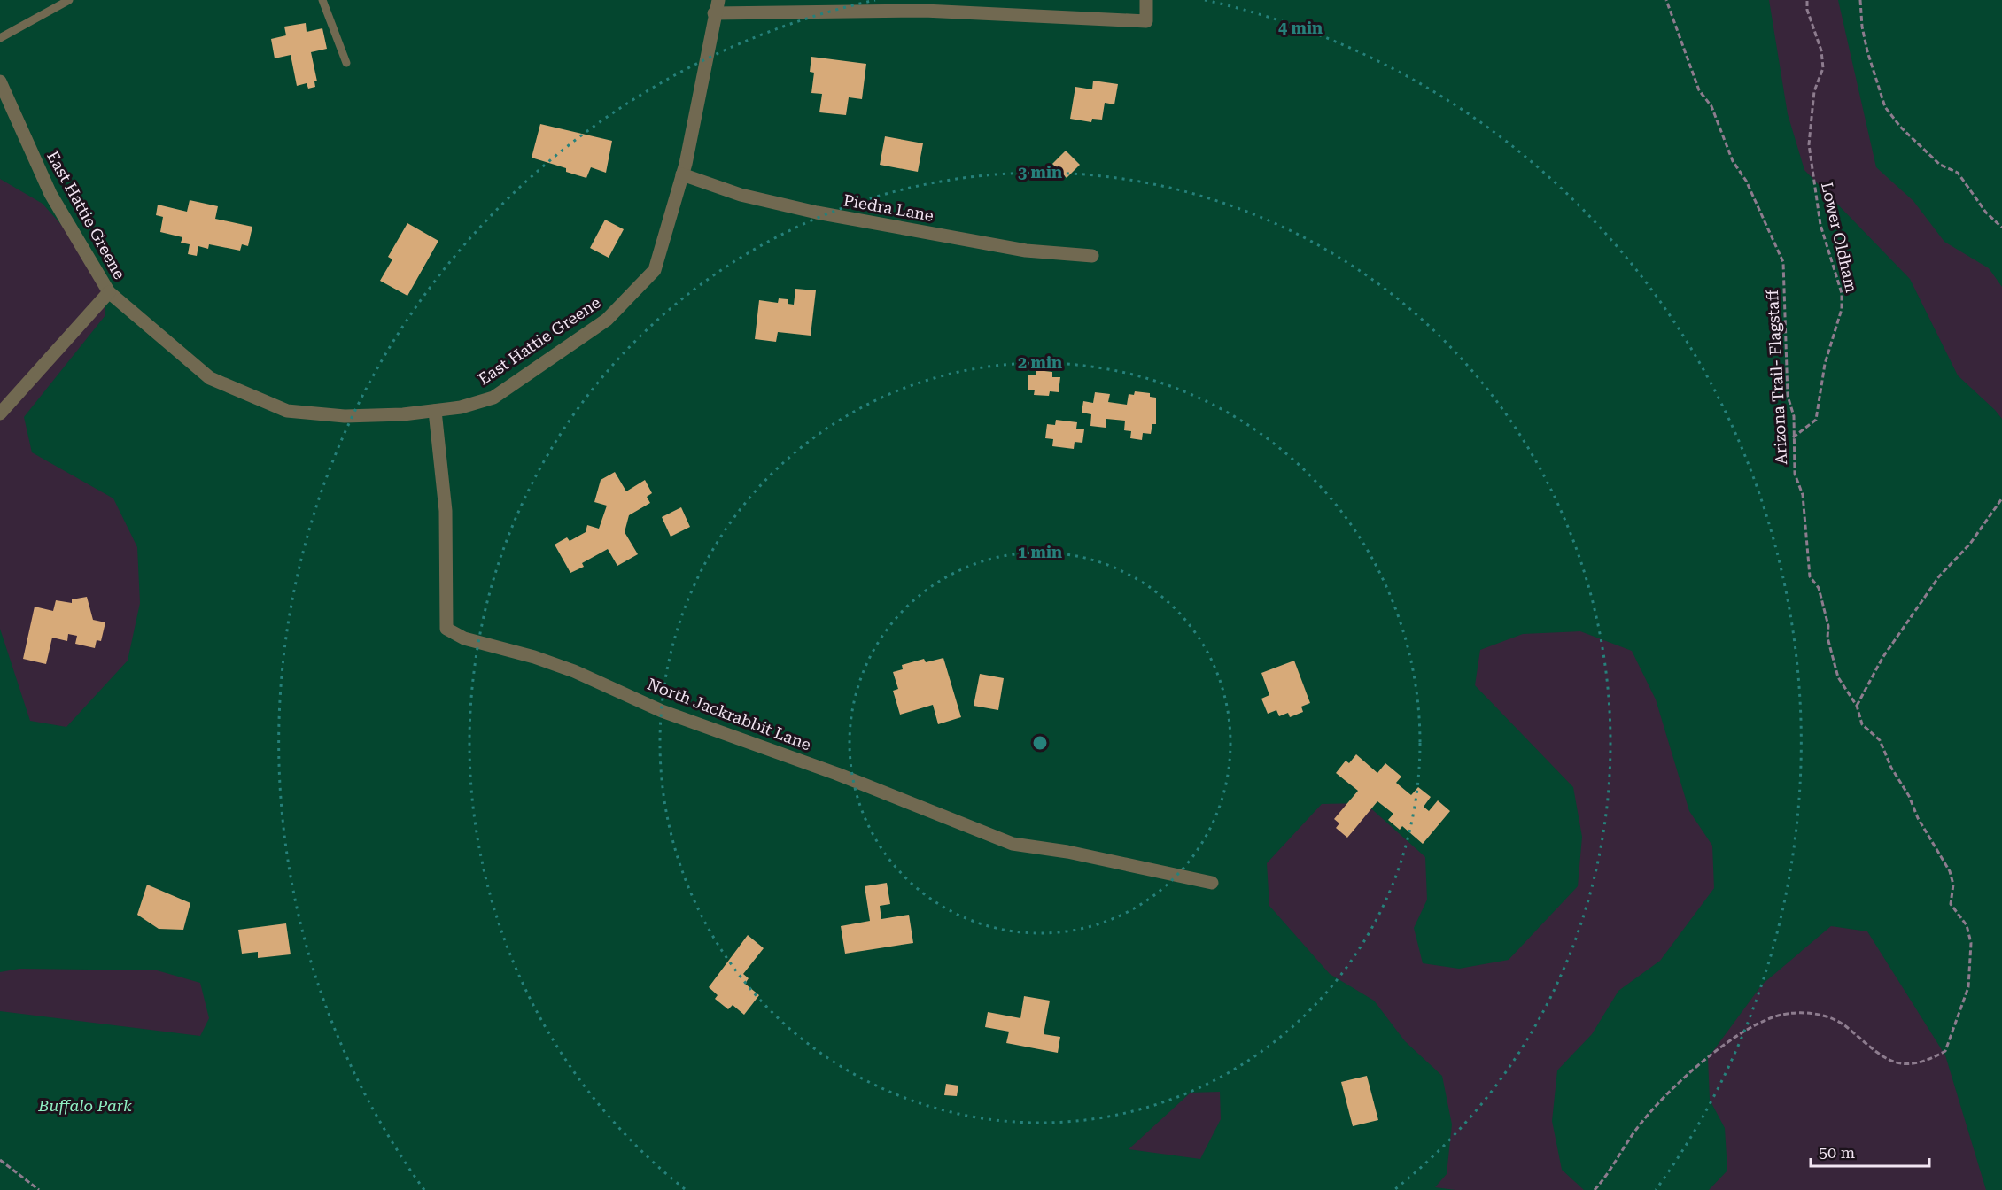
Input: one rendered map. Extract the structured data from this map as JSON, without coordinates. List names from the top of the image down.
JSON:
{
  "streets": {
    "street": ["Piedra Lane", "East Hattie Greene", "North Jackrabbit Lane"],
    "path": ["Lower Oldham", "Arizona Trail- Flagstaff"]
  },
  "crossings": [
    ["Piedra Lane", "East Hattie Greene"],
    ["East Hattie Greene", "North Jackrabbit Lane"],
    ["Lower Oldham", "Arizona Trail- Flagstaff"]
  ],
  "parks": ["Buffalo Park"],
  "scale_bar": "50 m",
  "rings": [
    "4 min",
    "3 min",
    "2 min",
    "1 min"
  ]
}
